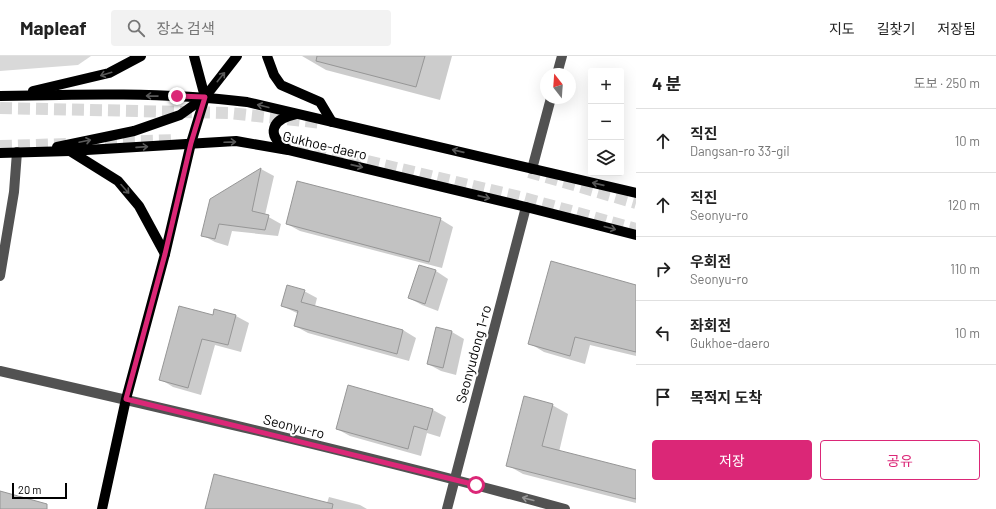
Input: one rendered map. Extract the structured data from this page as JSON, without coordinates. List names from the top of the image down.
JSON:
{
  "streets": {
    "main road": ["Gukhoe-daero"],
    "street": ["Seonyudong 1-ro", "Seonyu-ro"]
  },
  "crossings": [
    ["Gukhoe-daero", "Seonyudong 1-ro"],
    ["Seonyudong 1-ro", "Seonyu-ro"]
  ],
  "scale_bar": "20 m",
  "north": "top",
  "page": {
    "header": "Mapleaf",
    "search": "장소 검색",
    "nav": ["지도", "길찾기", "저장됨"],
    "heading": ["4 분", "도보 · 250 m"],
    "map_buttons": ["+", "−"],
    "list": [
      ["직진", "Dangsan-ro 33-gil", "10 m"],
      ["직진", "Seonyu-ro", "120 m"],
      ["우회전", "Seonyu-ro", "110 m"],
      ["좌회전", "Gukhoe-daero", "10 m"],
      "목적지 도착"
    ],
    "buttons": ["저장", "공유"],
    "scale": "20 m"
  }
}
